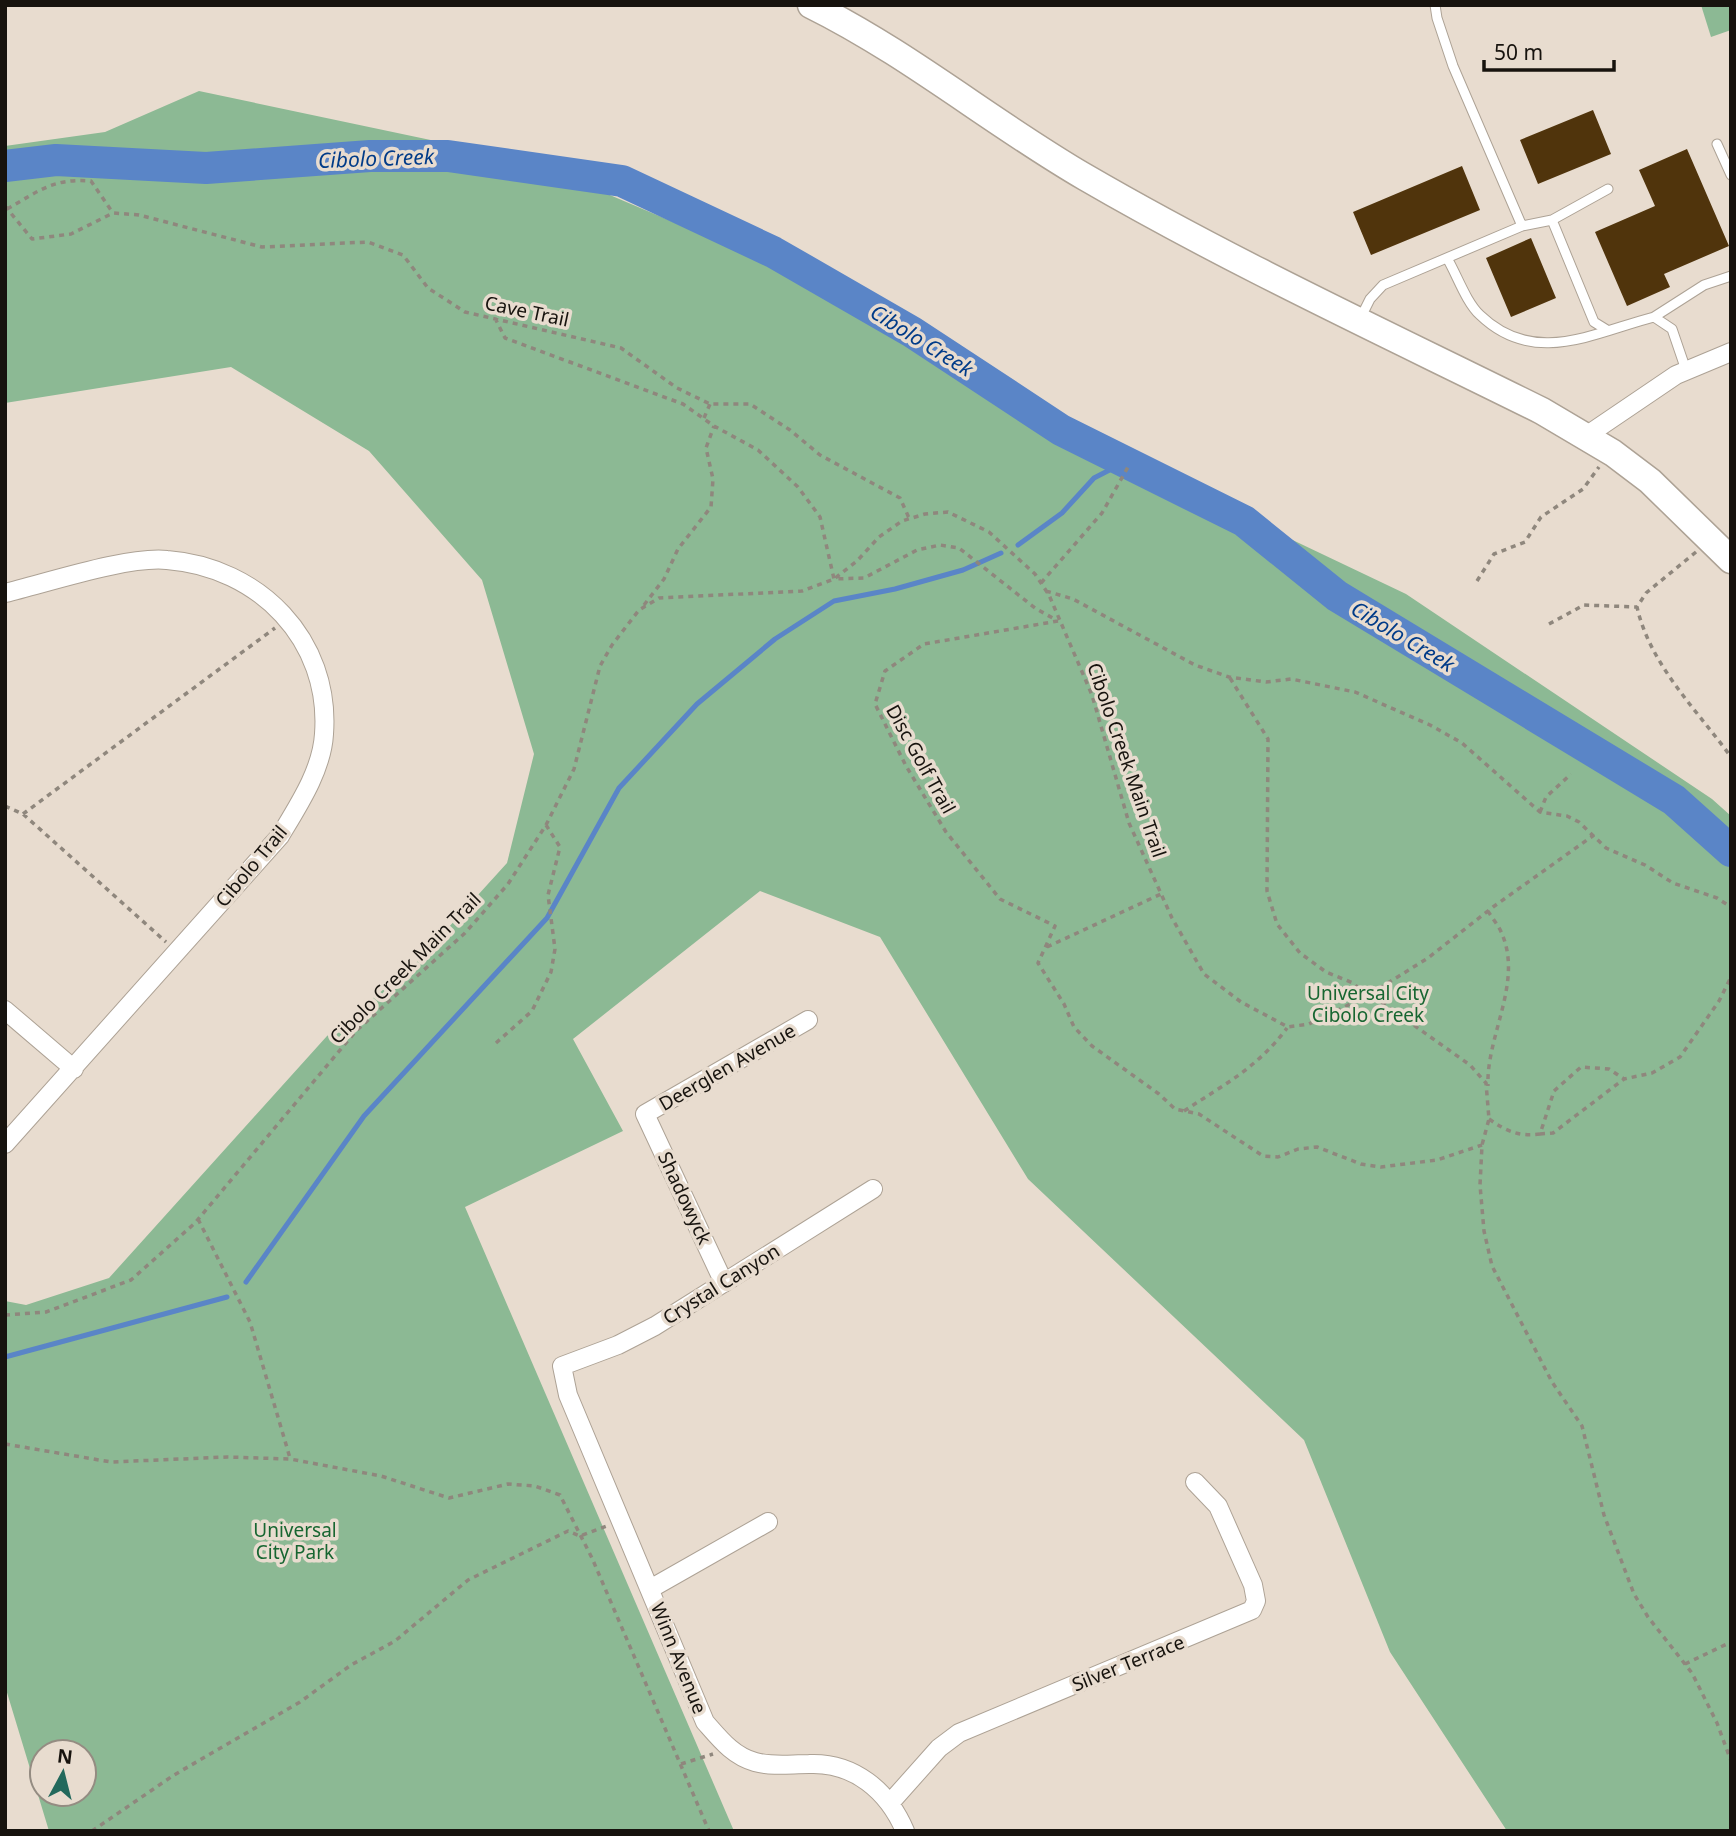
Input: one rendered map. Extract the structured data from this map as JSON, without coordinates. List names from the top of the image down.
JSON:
{
  "streets": {
    "street": [
      "Cibolo Trail",
      "Deerglen Avenue",
      "Shadowyck",
      "Crystal Canyon",
      "Winn Avenue",
      "Silver Terrace"
    ],
    "path": ["Cave Trail", "Disc Golf Trail", "Cibolo Creek Main Trail"]
  },
  "crossings": [
    ["Cave Trail", "Cibolo Creek Main Trail"],
    ["Disc Golf Trail", "Cibolo Creek Main Trail"],
    ["Deerglen Avenue", "Shadowyck"],
    ["Shadowyck", "Crystal Canyon"],
    ["Crystal Canyon", "Winn Avenue"],
    ["Winn Avenue", "Silver Terrace"]
  ],
  "water": ["Cibolo Creek"],
  "parks": ["Universal City Cibolo Creek", "Universal City Park"],
  "scale_bar": "50 m",
  "north": "top"
}
